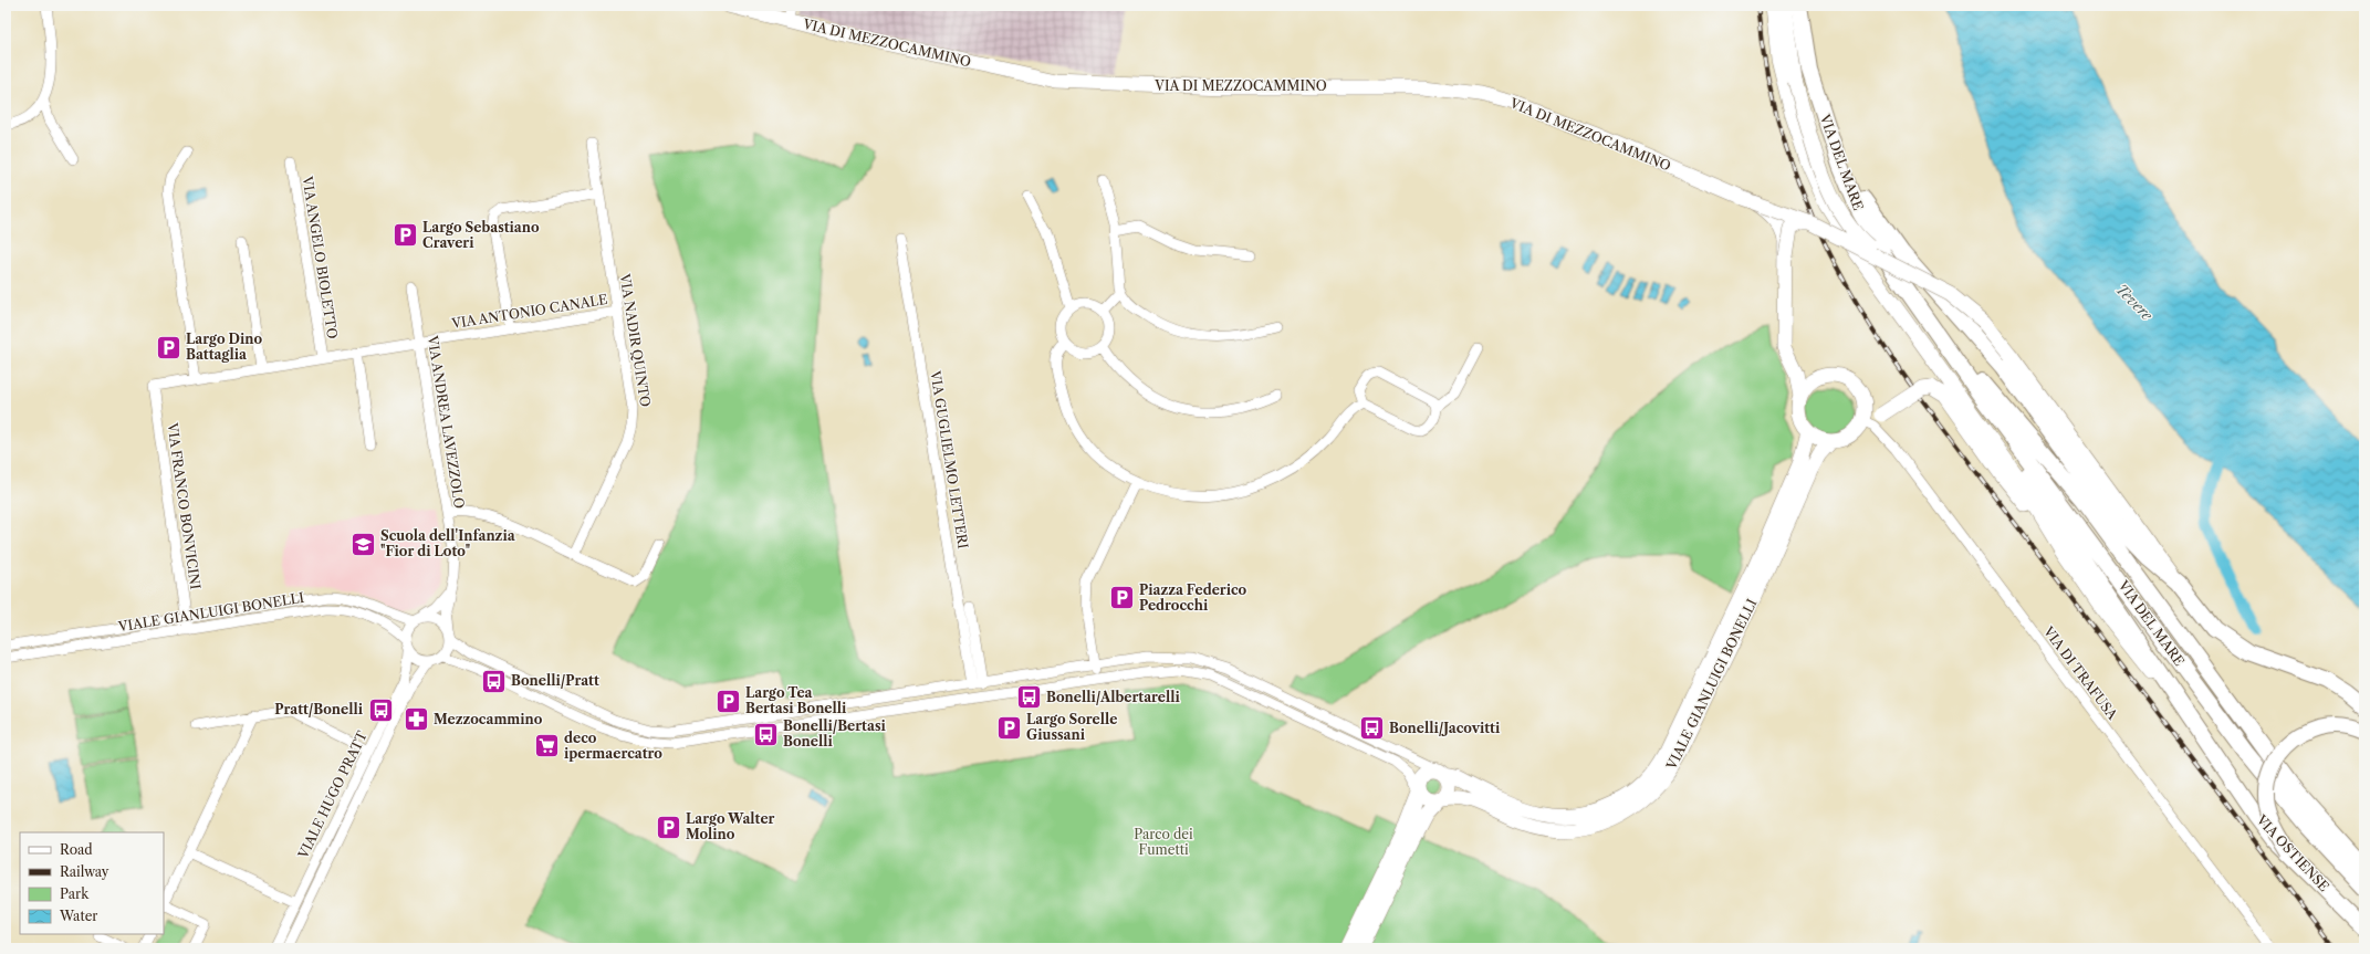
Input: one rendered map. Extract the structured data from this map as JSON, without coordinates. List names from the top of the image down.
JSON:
{
  "streets": {
    "main road": [
      "VIA DI MEZZOCAMMINO",
      "VIA DEL MARE",
      "VIALE GIANLUIGI BONELLI",
      "VIA OSTIENSE"
    ],
    "street": [
      "VIA ANGELO BIOLETTO",
      "VIA ANTONIO CANALE",
      "VIA NADIR QUINTO",
      "VIA ANDREA LAVEZZOLO",
      "VIA GUGLIELMO LETTERI",
      "VIA FRANCO BONVICINI",
      "VIA DI TRAFUSA",
      "VIALE HUGO PRATT"
    ]
  },
  "crossings": [
    ["VIA DI MEZZOCAMMINO", "VIALE GIANLUIGI BONELLI"],
    ["VIA DI MEZZOCAMMINO", "VIA DI TRAFUSA"],
    ["VIA DEL MARE", "VIA OSTIENSE"],
    ["VIA ANGELO BIOLETTO", "VIA ANTONIO CANALE"],
    ["VIA ANTONIO CANALE", "VIA NADIR QUINTO"],
    ["VIA ANTONIO CANALE", "VIA ANDREA LAVEZZOLO"],
    ["VIA ANTONIO CANALE", "VIA FRANCO BONVICINI"],
    ["VIA ANDREA LAVEZZOLO", "VIALE GIANLUIGI BONELLI"],
    ["VIA ANDREA LAVEZZOLO", "VIALE HUGO PRATT"],
    ["VIA GUGLIELMO LETTERI", "VIALE GIANLUIGI BONELLI"],
    ["VIA FRANCO BONVICINI", "VIALE GIANLUIGI BONELLI"],
    ["VIALE GIANLUIGI BONELLI", "VIA DI TRAFUSA"],
    ["VIALE GIANLUIGI BONELLI", "VIALE HUGO PRATT"]
  ],
  "water": ["Tevere"],
  "parks": ["Parco dei Fumetti"],
  "places": {
    "parking": [
      "Largo Sebastiano Craveri",
      "Largo Dino Battaglia",
      "Piazza Federico Pedrocchi",
      "Largo Tea Bertasi Bonelli",
      "Largo Sorelle Giussani",
      "Largo Walter Molino"
    ],
    "school or university": ["Scuola dell'Infanzia \"Fior di Loto\""],
    "bus stop": [
      "Bonelli/Pratt",
      "Bonelli/Albertarelli",
      "Pratt/Bonelli",
      "Bonelli/Jacovitti",
      "Bonelli/Bertasi Bonelli"
    ],
    "pharmacy": ["Mezzocammino"],
    "supermarket": ["deco ipermaercatro"]
  },
  "legend": [
    "Road",
    "Railway",
    "Park",
    "Water"
  ]
}
